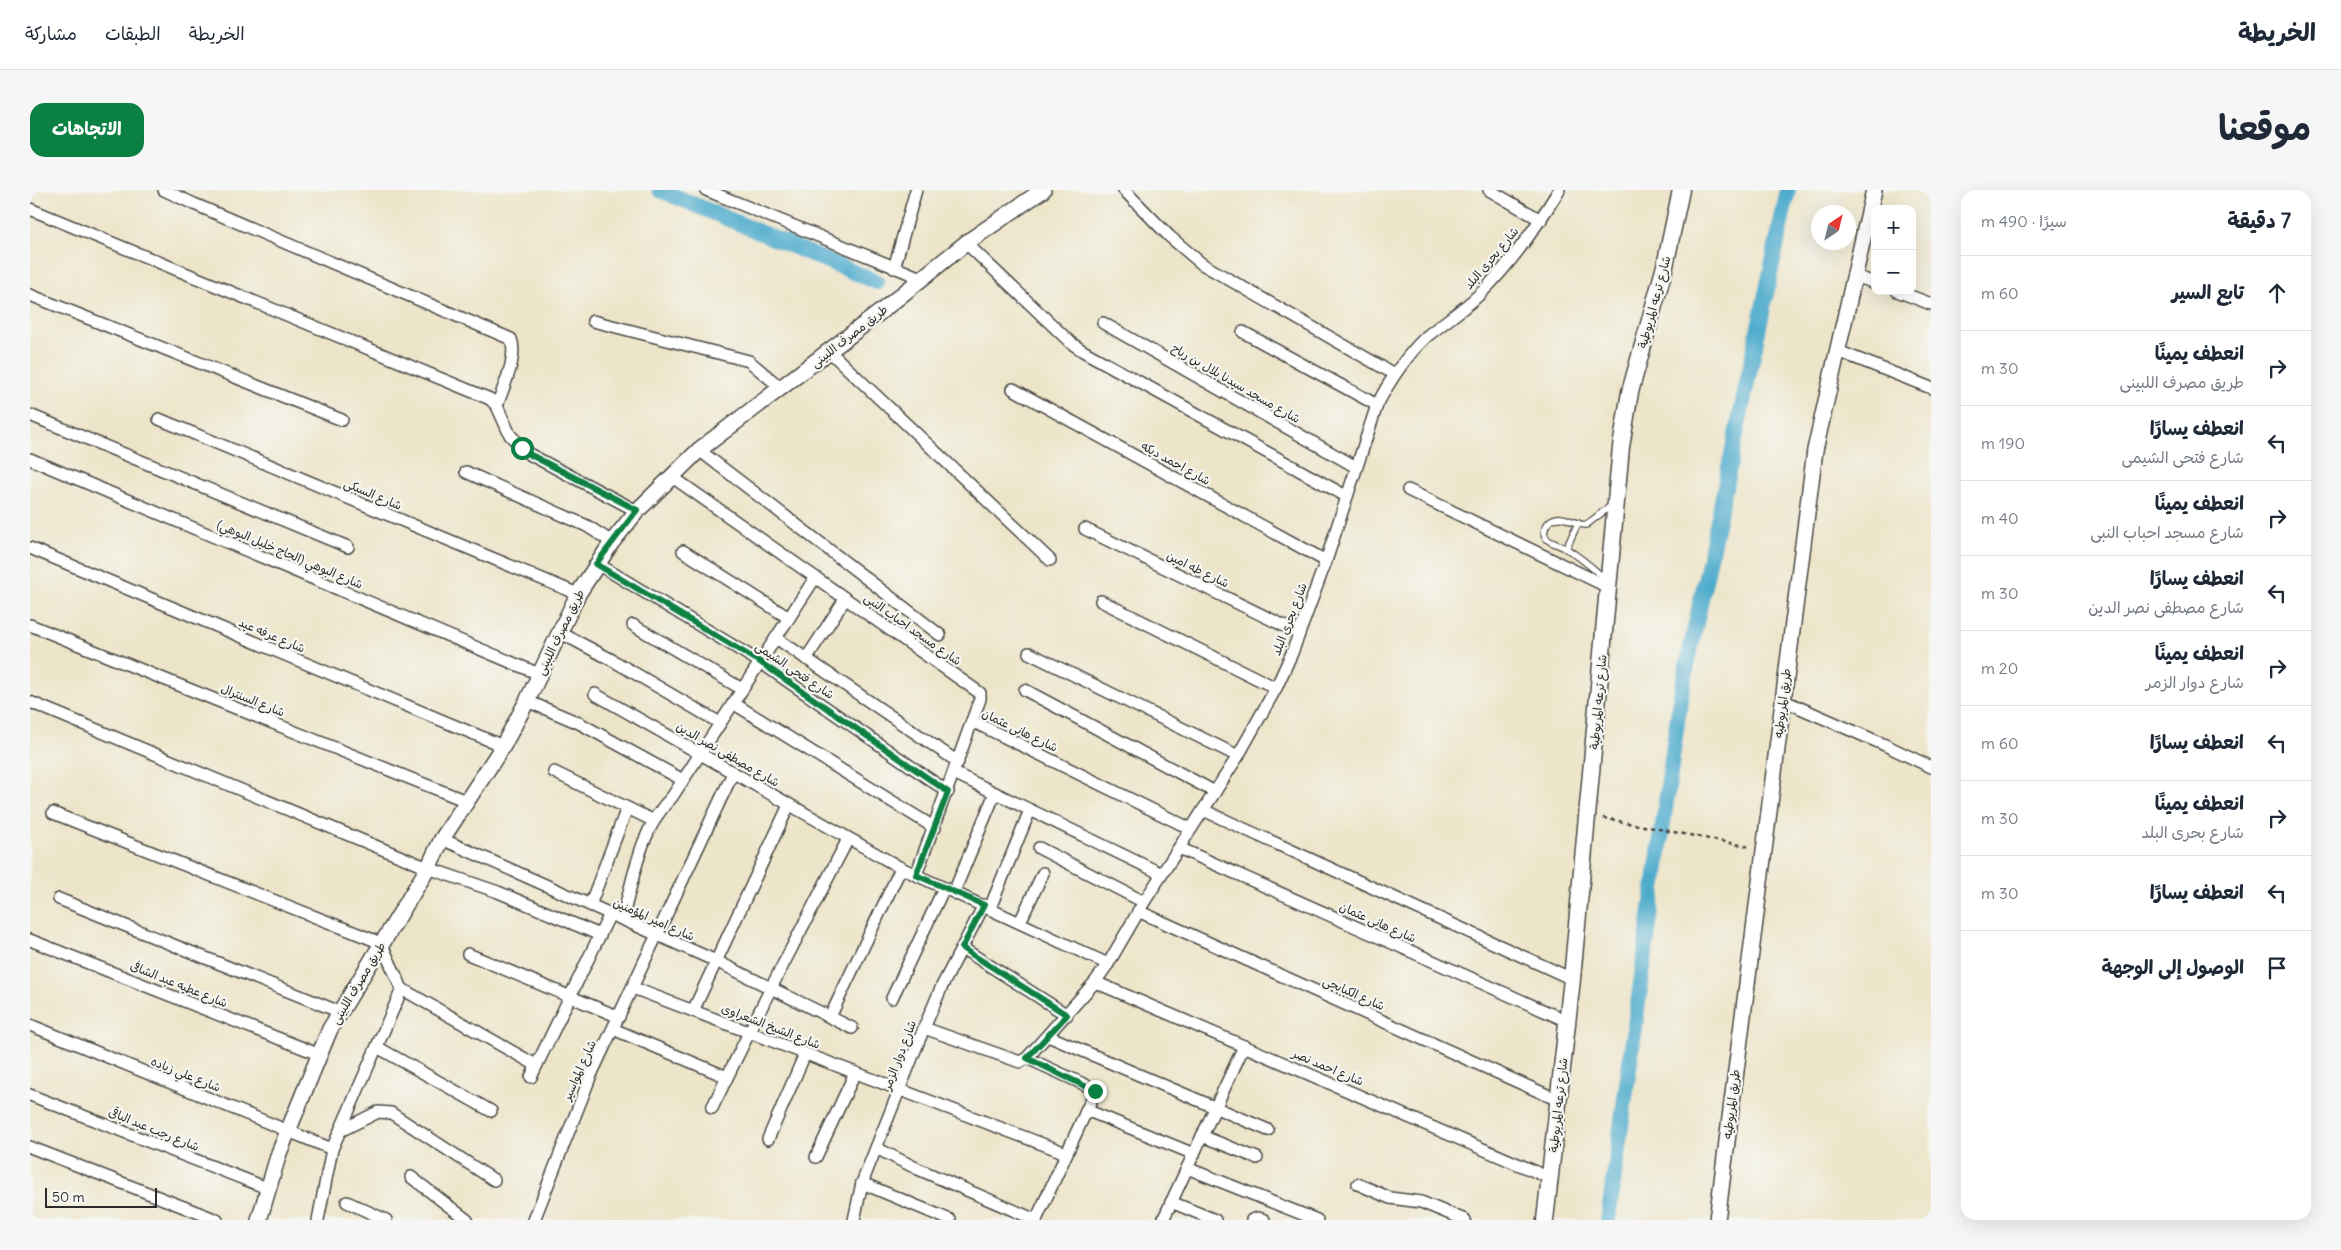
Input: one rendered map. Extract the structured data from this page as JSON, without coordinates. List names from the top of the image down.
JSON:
{
  "streets": {
    "main road": ["شارع ترعه المريوطية"],
    "street": [
      "شارع بحرى البلد",
      "طريق مصرف اللبينى",
      "شارع مسجد سيدنا بلال بن رباح",
      "شارع احمد ديكه",
      "شارع السبكى",
      "شارع البوهي (الحاج خليل البوهي)",
      "شارع طه امين",
      "شارع مسجد احباب النبى",
      "شارع عرفه عيد",
      "شارع فتحى الشيمى",
      "شارع السنترال",
      "طريق المريوطيه",
      "شارع هانى عثمان",
      "شارع مصطفى نصر الدين",
      "شارع امير المؤمنين",
      "شارع عطيه عبد الشافى",
      "شارع الكبابجى",
      "شارع الشيخ الشعراوى",
      "شارع دوار الزمر",
      "شارع احمد نصر",
      "شارع المواسير",
      "شارع علي زياده",
      "شارع رجب عبد الباقى"
    ]
  },
  "crossings": [
    ["شارع بحرى البلد", "شارع مسجد سيدنا بلال بن رباح"],
    ["شارع بحرى البلد", "شارع احمد ديكه"],
    ["شارع بحرى البلد", "شارع طه امين"],
    ["شارع بحرى البلد", "شارع هانى عثمان"],
    ["شارع بحرى البلد", "شارع مصطفى نصر الدين"],
    ["شارع بحرى البلد", "شارع الكبابجى"],
    ["شارع بحرى البلد", "شارع احمد نصر"],
    ["شارع ترعه المريوطية", "شارع هانى عثمان"],
    ["شارع ترعه المريوطية", "شارع الكبابجى"],
    ["شارع ترعه المريوطية", "شارع احمد نصر"],
    ["طريق مصرف اللبينى", "شارع السبكى"],
    ["طريق مصرف اللبينى", "شارع البوهي (الحاج خليل البوهي)"],
    ["طريق مصرف اللبينى", "شارع مسجد احباب النبى"],
    ["طريق مصرف اللبينى", "شارع عرفه عيد"],
    ["طريق مصرف اللبينى", "شارع فتحى الشيمى"],
    ["طريق مصرف اللبينى", "شارع السنترال"],
    ["طريق مصرف اللبينى", "شارع امير المؤمنين"],
    ["طريق مصرف اللبينى", "شارع عطيه عبد الشافى"],
    ["طريق مصرف اللبينى", "شارع علي زياده"],
    ["طريق مصرف اللبينى", "شارع رجب عبد الباقى"],
    ["شارع مسجد احباب النبى", "شارع فتحى الشيمى"],
    ["شارع مسجد احباب النبى", "شارع هانى عثمان"],
    ["شارع مسجد احباب النبى", "شارع مصطفى نصر الدين"],
    ["شارع مصطفى نصر الدين", "شارع دوار الزمر"],
    ["شارع مصطفى نصر الدين", "شارع المواسير"],
    ["شارع امير المؤمنين", "شارع المواسير"],
    ["شارع الشيخ الشعراوى", "شارع دوار الزمر"],
    ["شارع الشيخ الشعراوى", "شارع المواسير"]
  ],
  "scale_bar": "50 m",
  "north": "top right",
  "page": {
    "header": "الخريطة",
    "nav": ["الخريطة", "الطبقات", "مشاركة"],
    "title": "موقعنا",
    "buttons": "الاتجاهات",
    "heading": ["7 دقيقة", "سيرًا · 490 m"],
    "map_buttons": ["+", "−"],
    "list": [
      ["تابع السير", "60 m"],
      ["انعطف يمينًا", "طريق مصرف اللبينى", "30 m"],
      ["انعطف يسارًا", "شارع فتحى الشيمى", "190 m"],
      ["انعطف يمينًا", "شارع مسجد احباب النبى", "40 m"],
      ["انعطف يسارًا", "شارع مصطفى نصر الدين", "30 m"],
      ["انعطف يمينًا", "شارع دوار الزمر", "20 m"],
      ["انعطف يسارًا", "60 m"],
      ["انعطف يمينًا", "شارع بحرى البلد", "30 m"],
      ["انعطف يسارًا", "30 m"],
      "الوصول إلى الوجهة"
    ],
    "scale": "50 m"
  }
}
